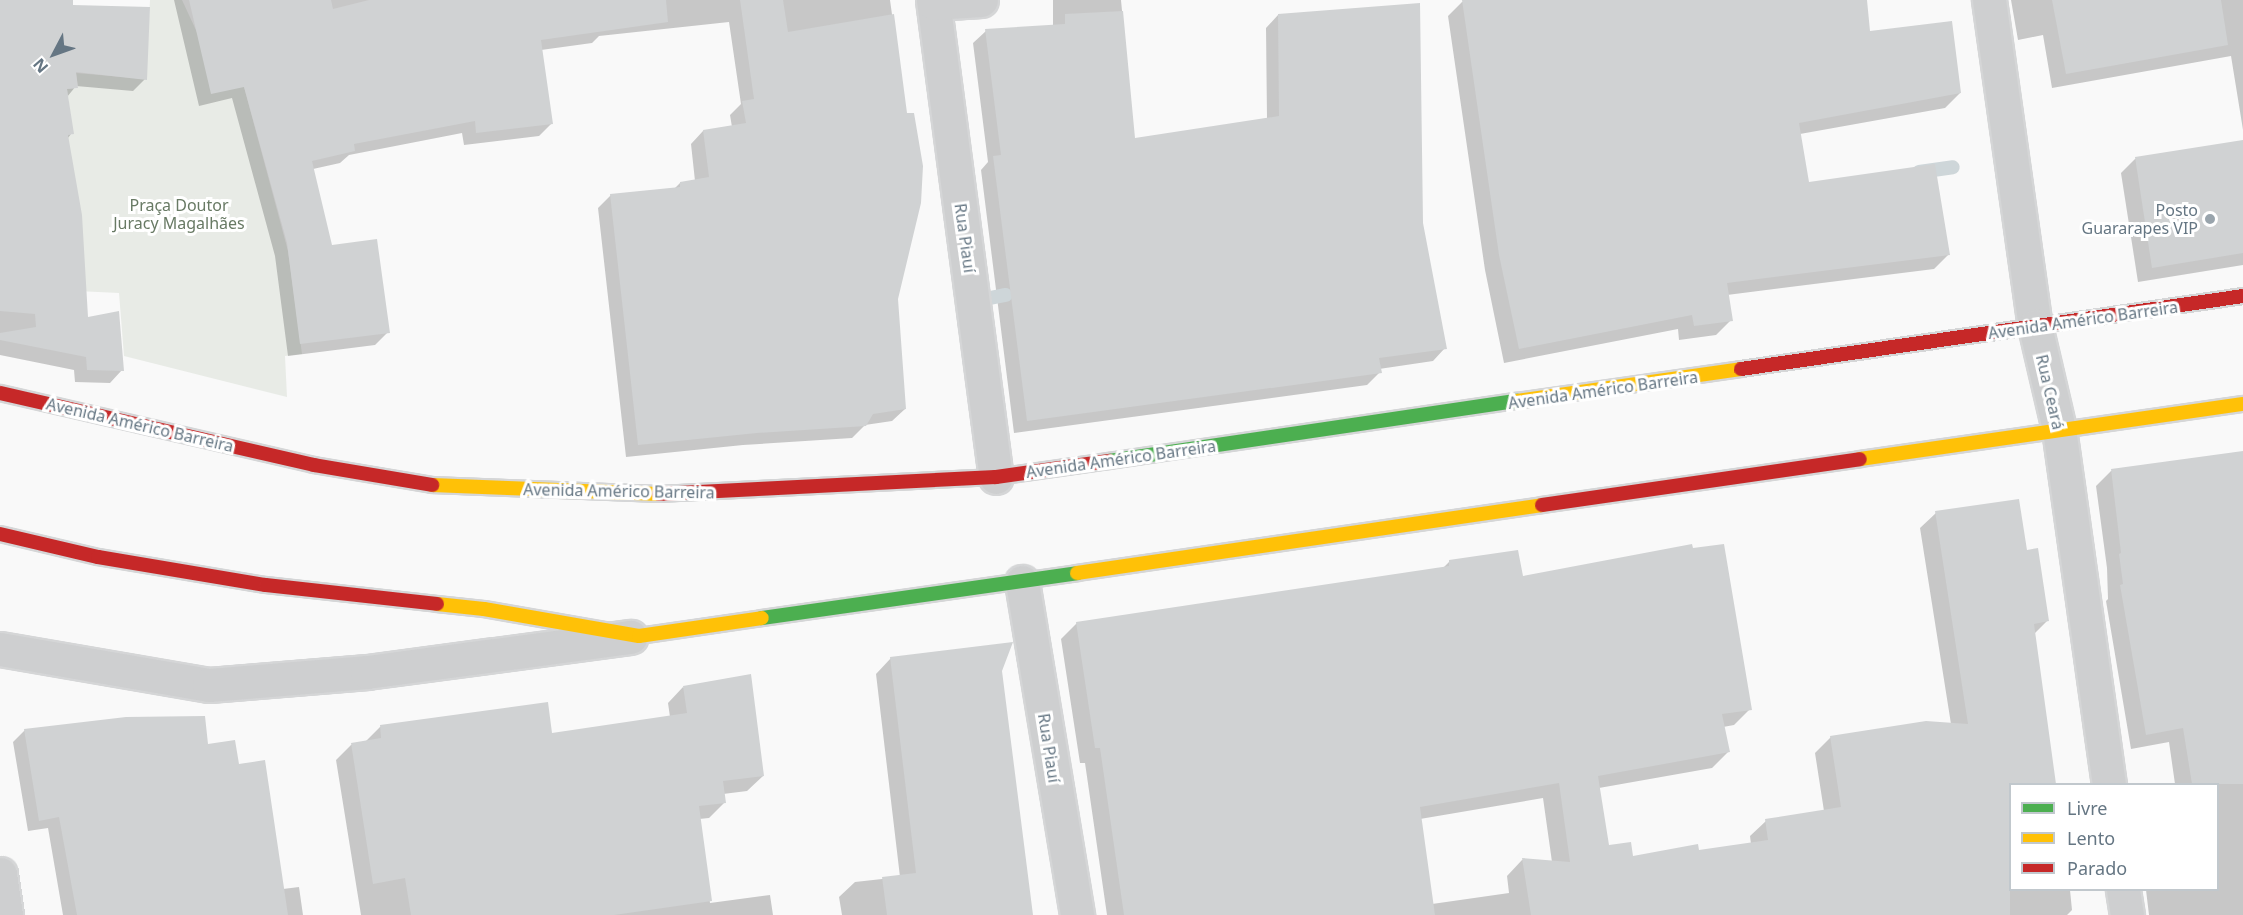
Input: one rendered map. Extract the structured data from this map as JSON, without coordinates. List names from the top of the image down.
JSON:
{
  "streets": {
    "main road": ["Avenida Américo Barreira"],
    "street": ["Rua Piauí", "Rua Ceará"]
  },
  "crossings": [
    ["Rua Piauí", "Avenida Américo Barreira"],
    ["Avenida Américo Barreira", "Rua Ceará"]
  ],
  "parks": ["Praça Doutor Juracy Magalhães"],
  "places": ["Posto Guararapes VIP"],
  "legend": ["Livre", "Lento", "Parado"],
  "north": "bottom left"
}
